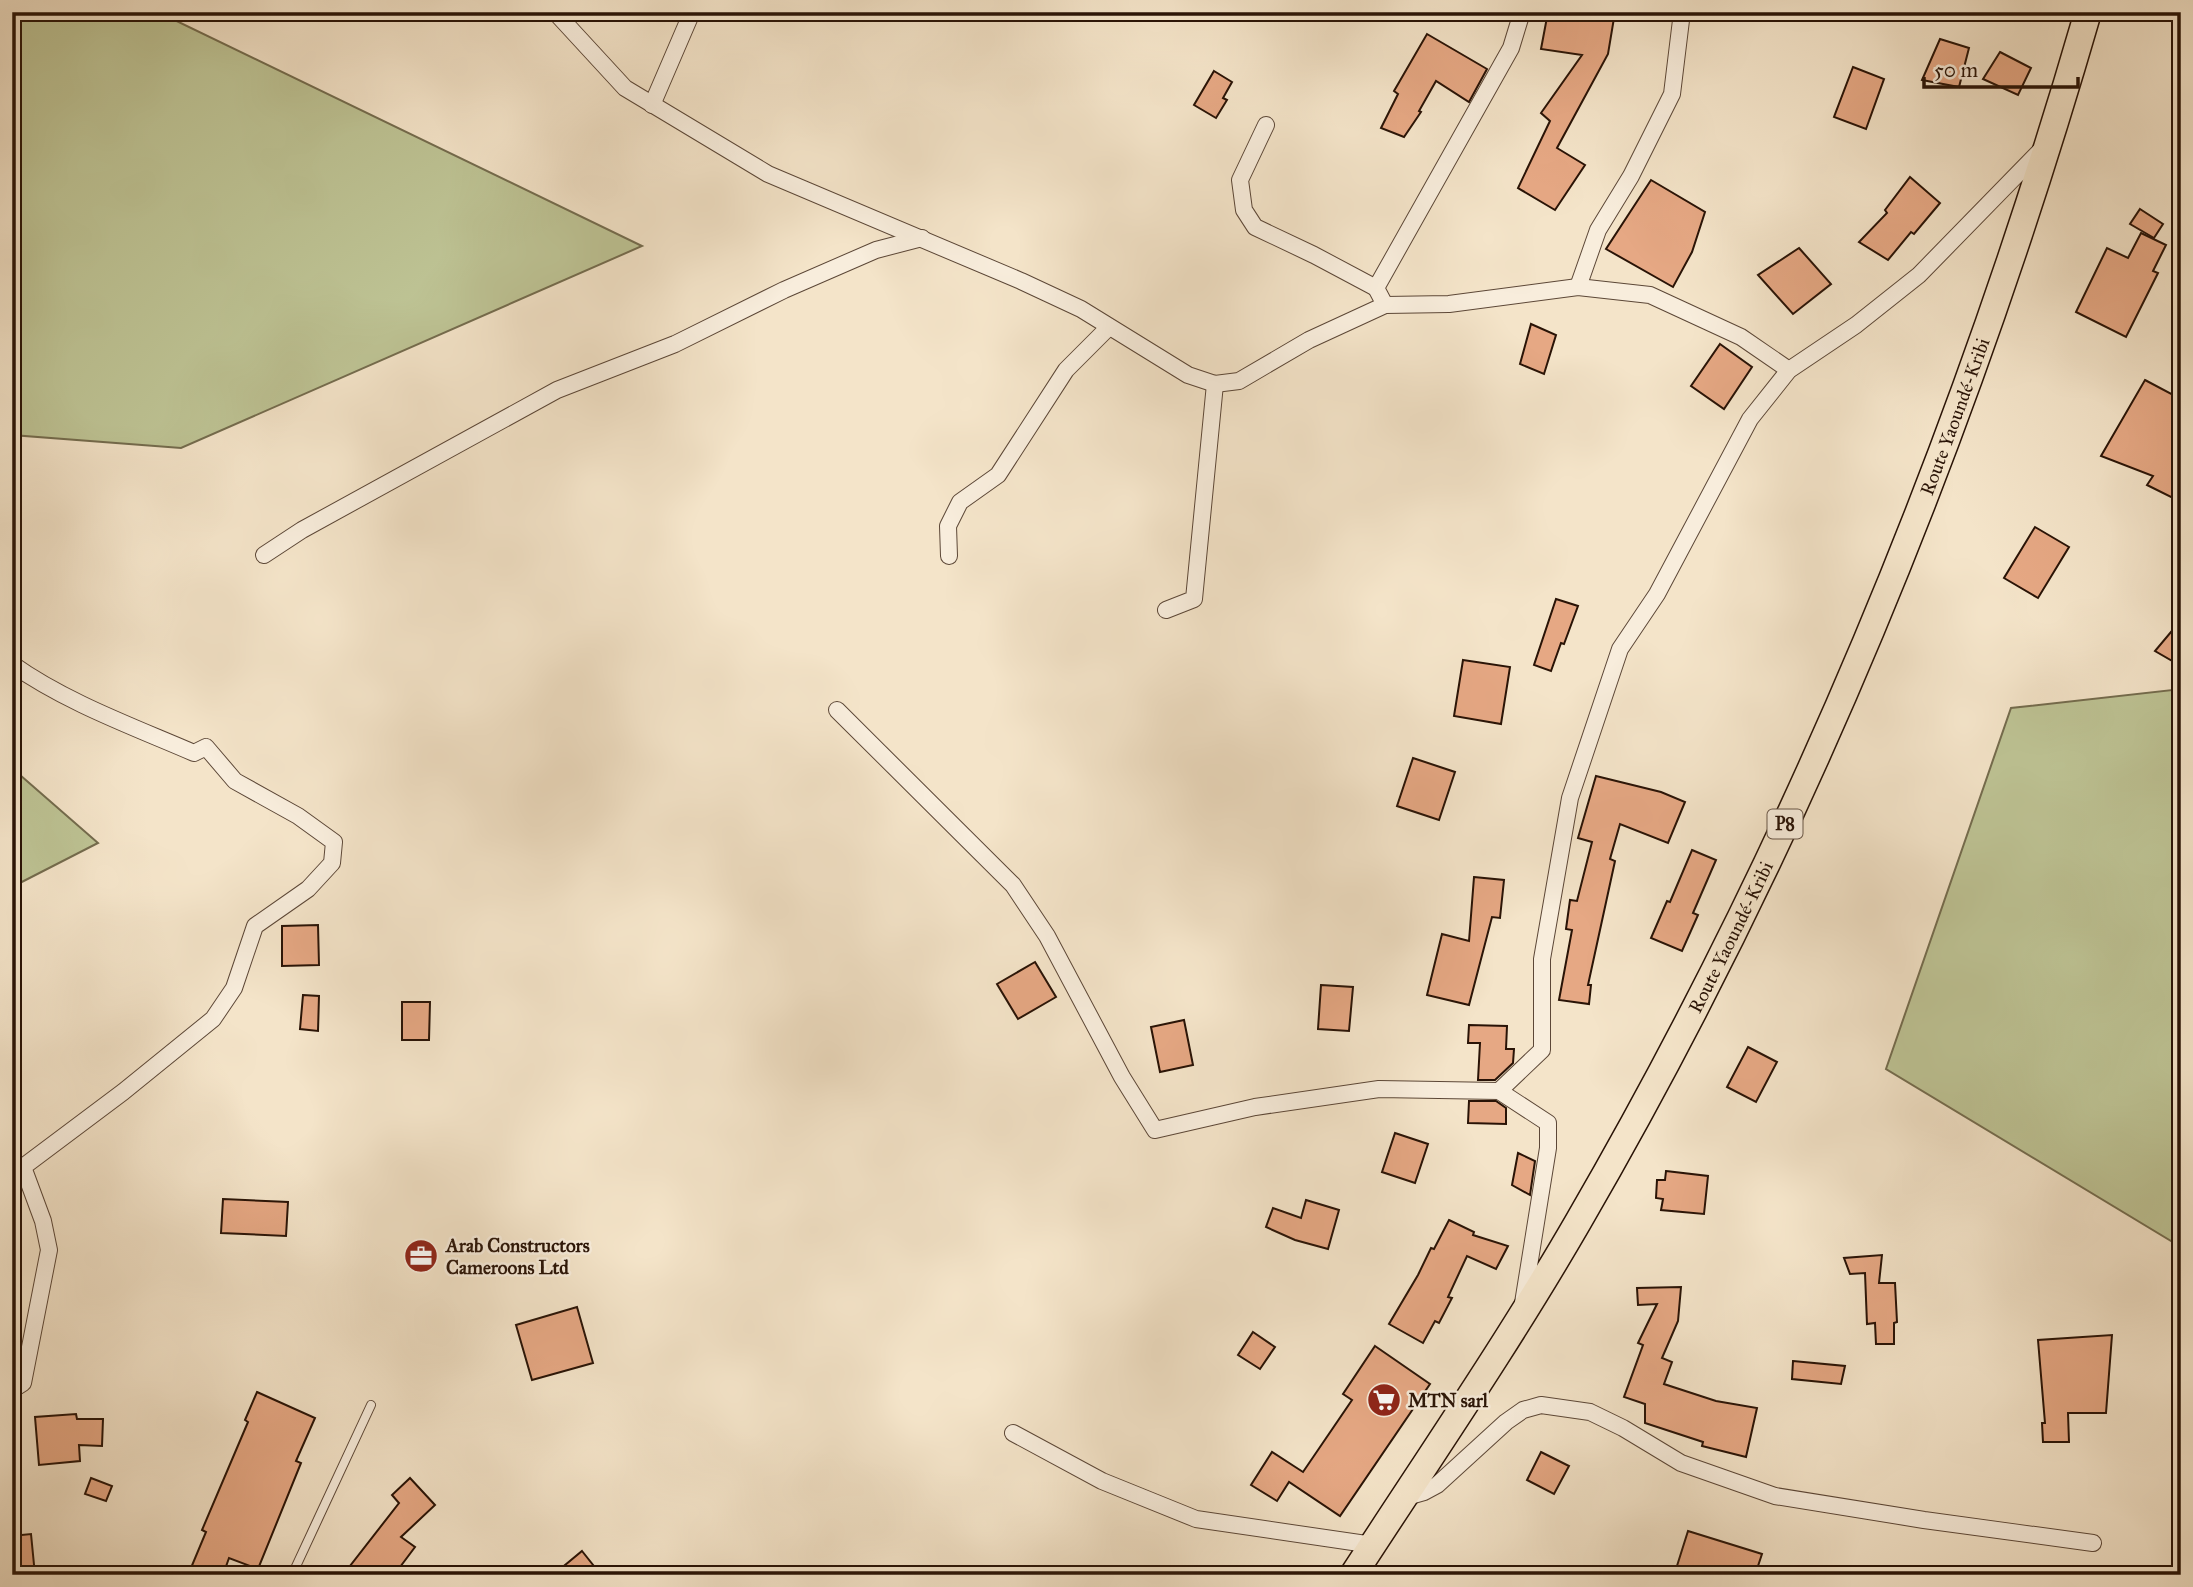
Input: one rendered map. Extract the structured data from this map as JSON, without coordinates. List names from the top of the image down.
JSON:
{
  "streets": {
    "main road": ["Route Yaoundé-Kribi", "P8"]
  },
  "places": {
    "office": ["Arab Constructors Cameroons Ltd"],
    "supermarket": ["MTN sarl"]
  },
  "scale_bar": "50 m"
}
